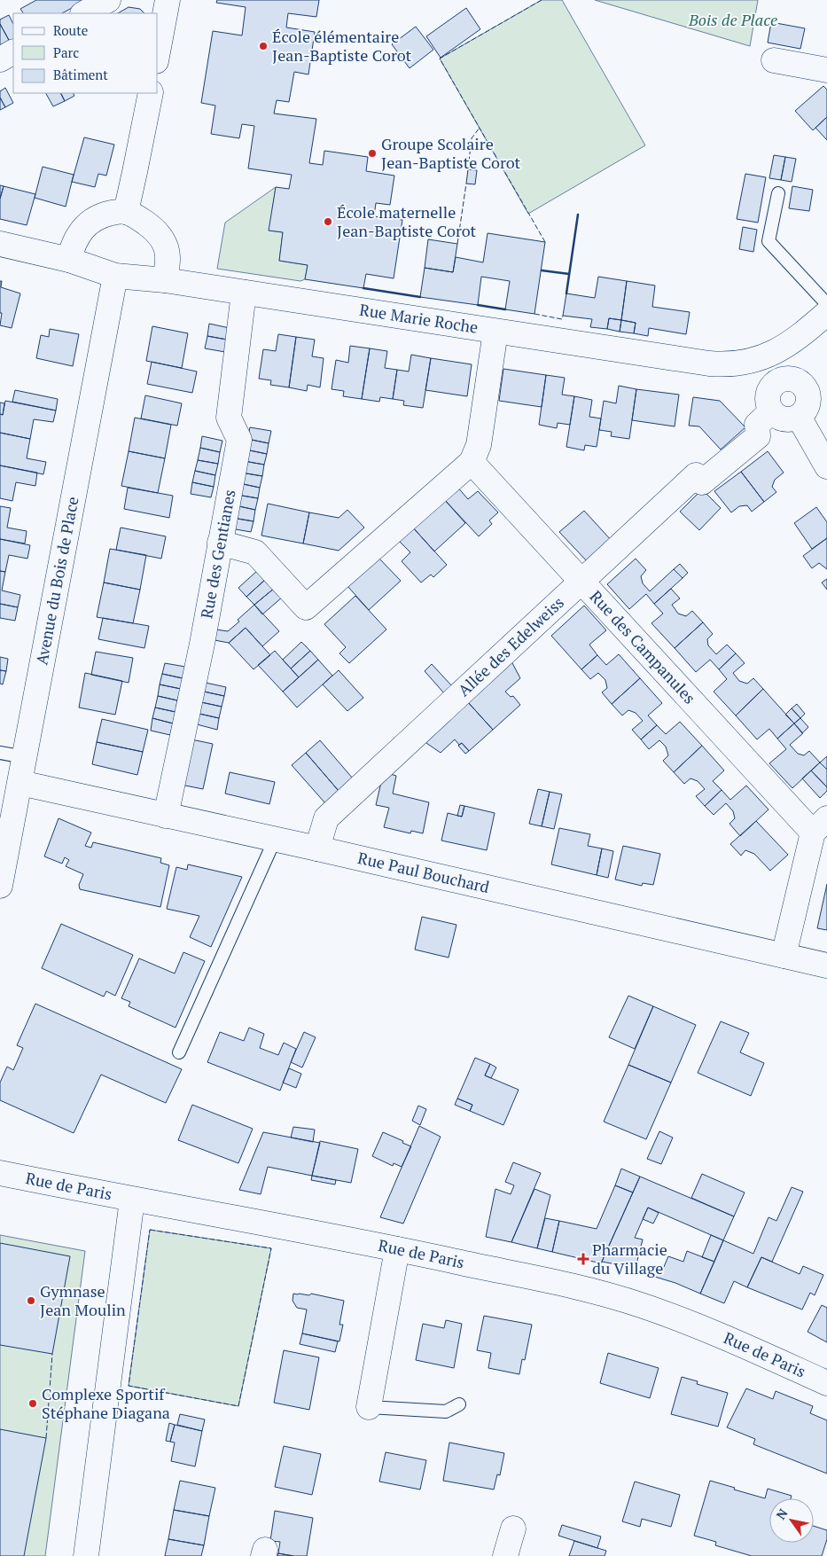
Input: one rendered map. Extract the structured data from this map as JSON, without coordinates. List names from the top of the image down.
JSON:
{
  "streets": {
    "street": [
      "Rue Marie Roche",
      "Rue des Gentianes",
      "Avenue du Bois de Place",
      "Allée des Edelweiss",
      "Rue des Campanules",
      "Rue Paul Bouchard",
      "Rue de Paris"
    ]
  },
  "crossings": [
    ["Rue Marie Roche", "Rue des Gentianes"],
    ["Rue Marie Roche", "Avenue du Bois de Place"],
    ["Rue des Gentianes", "Rue Paul Bouchard"],
    ["Avenue du Bois de Place", "Rue Paul Bouchard"],
    ["Allée des Edelweiss", "Rue des Campanules"],
    ["Allée des Edelweiss", "Rue Paul Bouchard"]
  ],
  "parks": ["Bois de Place"],
  "places": {
    "other": [
      "École élémentaire Jean-Baptiste Corot",
      "Groupe Scolaire Jean-Baptiste Corot",
      "École maternelle Jean-Baptiste Corot",
      "Gymnase Jean Moulin",
      "Complexe Sportif Stéphane Diagana"
    ],
    "health": ["Pharmacie du Village"]
  },
  "legend": ["Route", "Parc", "Bâtiment"],
  "north": "top left"
}
